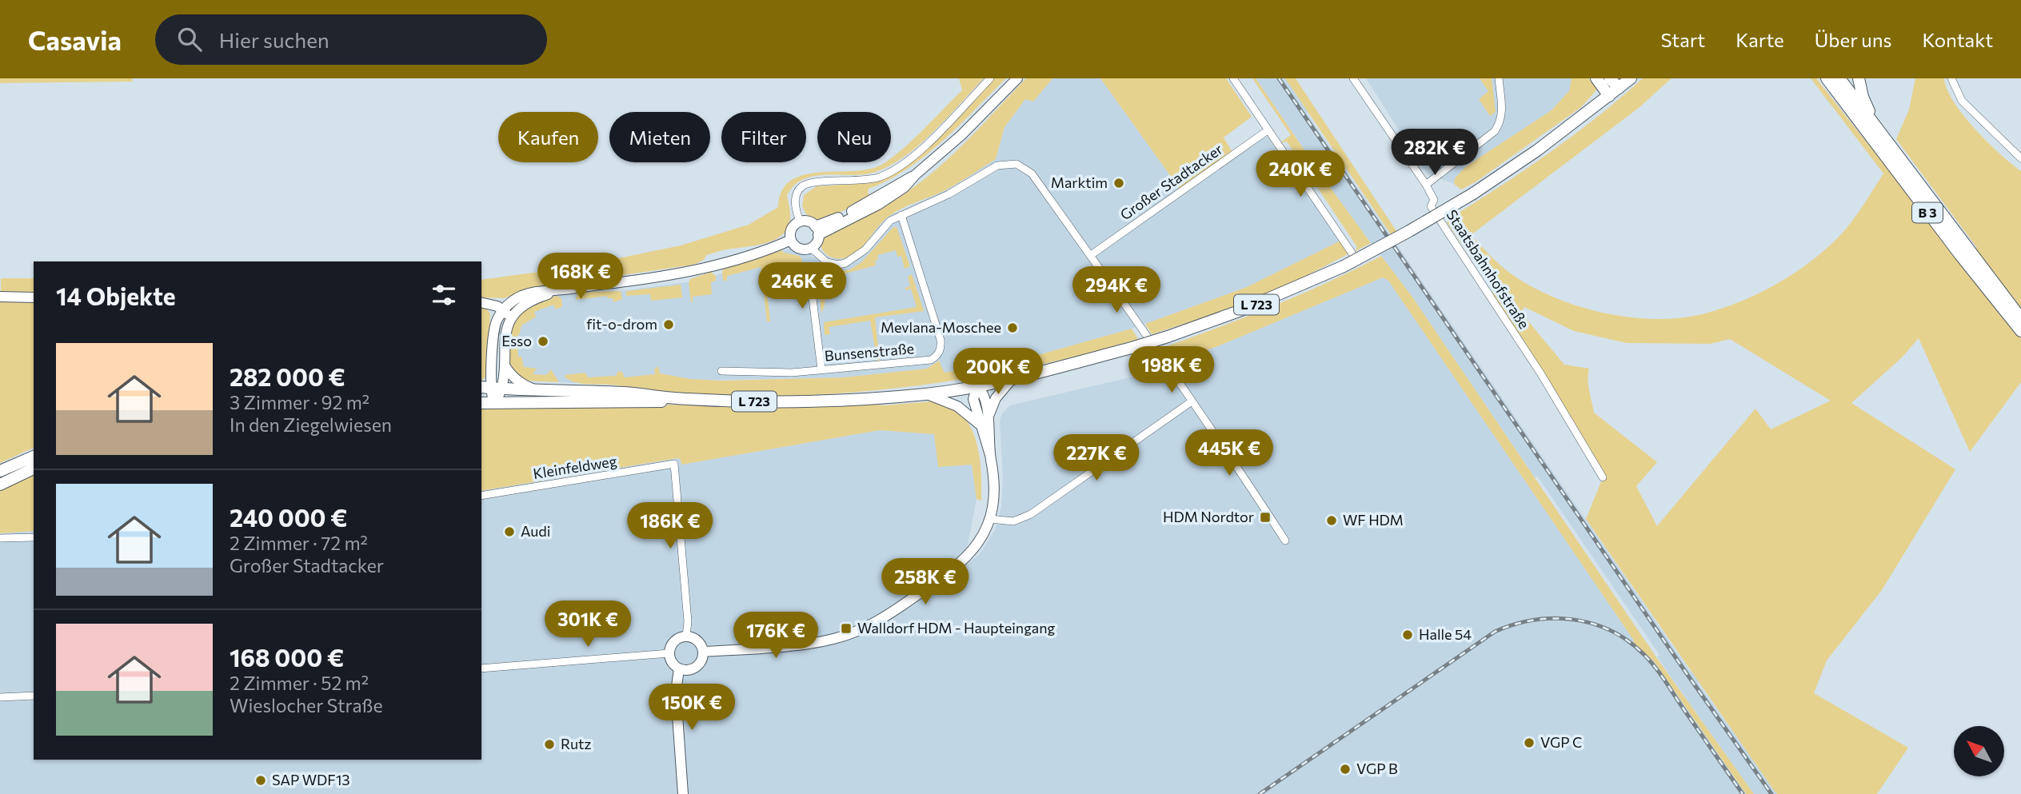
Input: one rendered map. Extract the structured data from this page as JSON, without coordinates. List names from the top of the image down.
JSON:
{
  "streets": {
    "main road": ["B 3", "L 723"],
    "street": [
      "Großer Stadtacker",
      "Staatsbahnhofstraße",
      "Bunsenstraße",
      "Kleinfeldweg"
    ]
  },
  "places": {
    "other": [
      "Marktim",
      "fit-o-drom",
      "Mevlana-Moschee",
      "Esso",
      "WF HDM",
      "Audi",
      "Halle 54",
      "VGP C",
      "Rutz",
      "VGP B",
      "SAP WDF13"
    ],
    "transit": ["HDM Nordtor", "Walldorf HDM - Haupteingang"]
  },
  "north": "top left",
  "page": {
    "header": "Casavia",
    "search": "Hier suchen",
    "nav": [
      "Start",
      "Karte",
      "Über uns",
      "Kontakt"
    ],
    "chip": [
      "Kaufen",
      "Mieten",
      "Filter",
      "Neu"
    ],
    "price": [
      "282K €",
      "240K €",
      "168K €",
      "246K €",
      "294K €",
      "198K €",
      "200K €",
      "445K €",
      "227K €",
      "186K €",
      "258K €",
      "301K €",
      "176K €",
      "150K €"
    ],
    "heading": "14 Objekte",
    "list": [
      {
        "name": "282 000 €",
        "note": "3 Zimmer · 92 m² · In den Ziegelwiesen"
      },
      {
        "name": "240 000 €",
        "note": "2 Zimmer · 72 m² · Großer Stadtacker"
      },
      {
        "name": "168 000 €",
        "note": "2 Zimmer · 52 m² · Wieslocher Straße"
      }
    ]
  }
}
